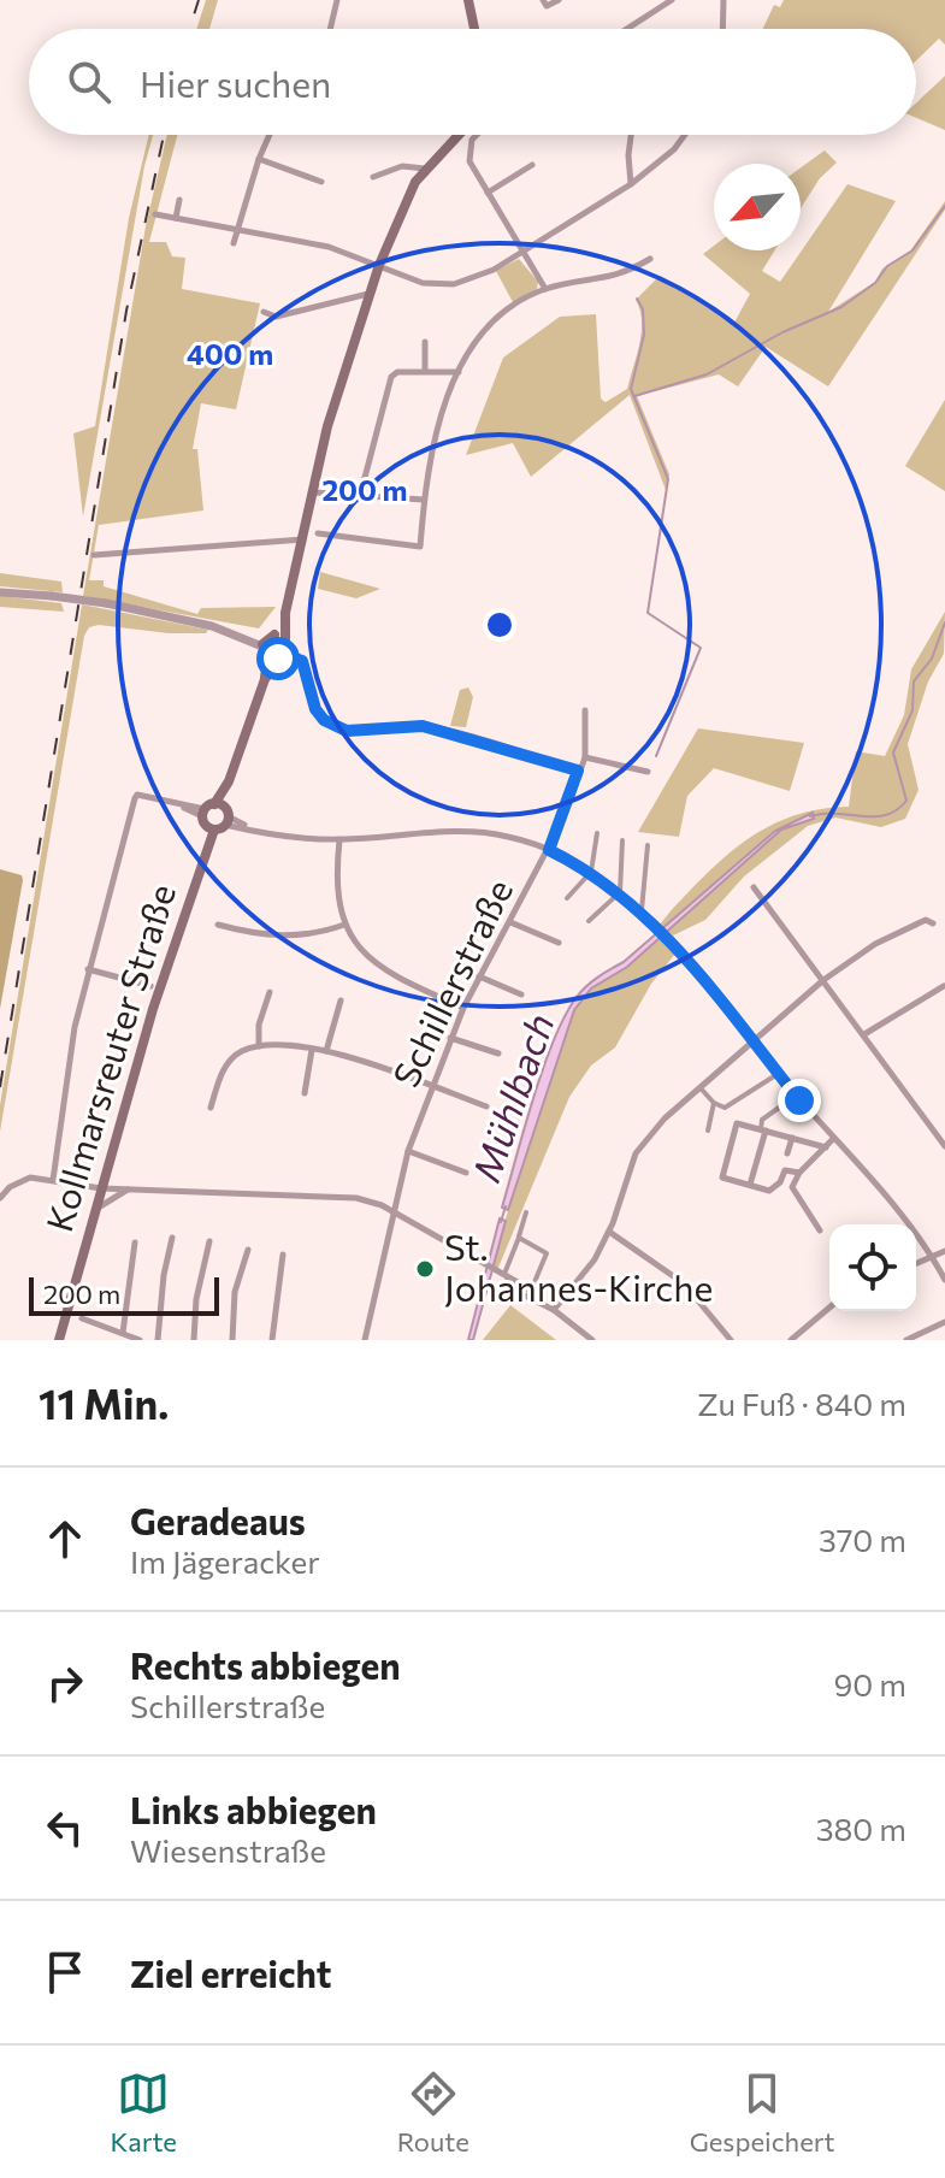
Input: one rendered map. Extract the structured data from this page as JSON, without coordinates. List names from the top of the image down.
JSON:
{
  "streets": {
    "main road": ["Kollmarsreuter Straße"],
    "street": ["Schillerstraße"]
  },
  "water": ["Mühlbach"],
  "places": ["St. Johannes-Kirche"],
  "scale_bar": "200 m",
  "north": "bottom left",
  "page": {
    "search": "Hier suchen",
    "scale": "200 m",
    "heading": ["11 Min.", "Zu Fuß · 840 m"],
    "list": [
      ["Geradeaus", "Im Jägeracker", "370 m"],
      ["Rechts abbiegen", "Schillerstraße", "90 m"],
      ["Links abbiegen", "Wiesenstraße", "380 m"],
      "Ziel erreicht"
    ],
    "nav": ["Karte", "Route", "Gespeichert"]
  },
  "rings": ["400 m", "200 m"]
}
